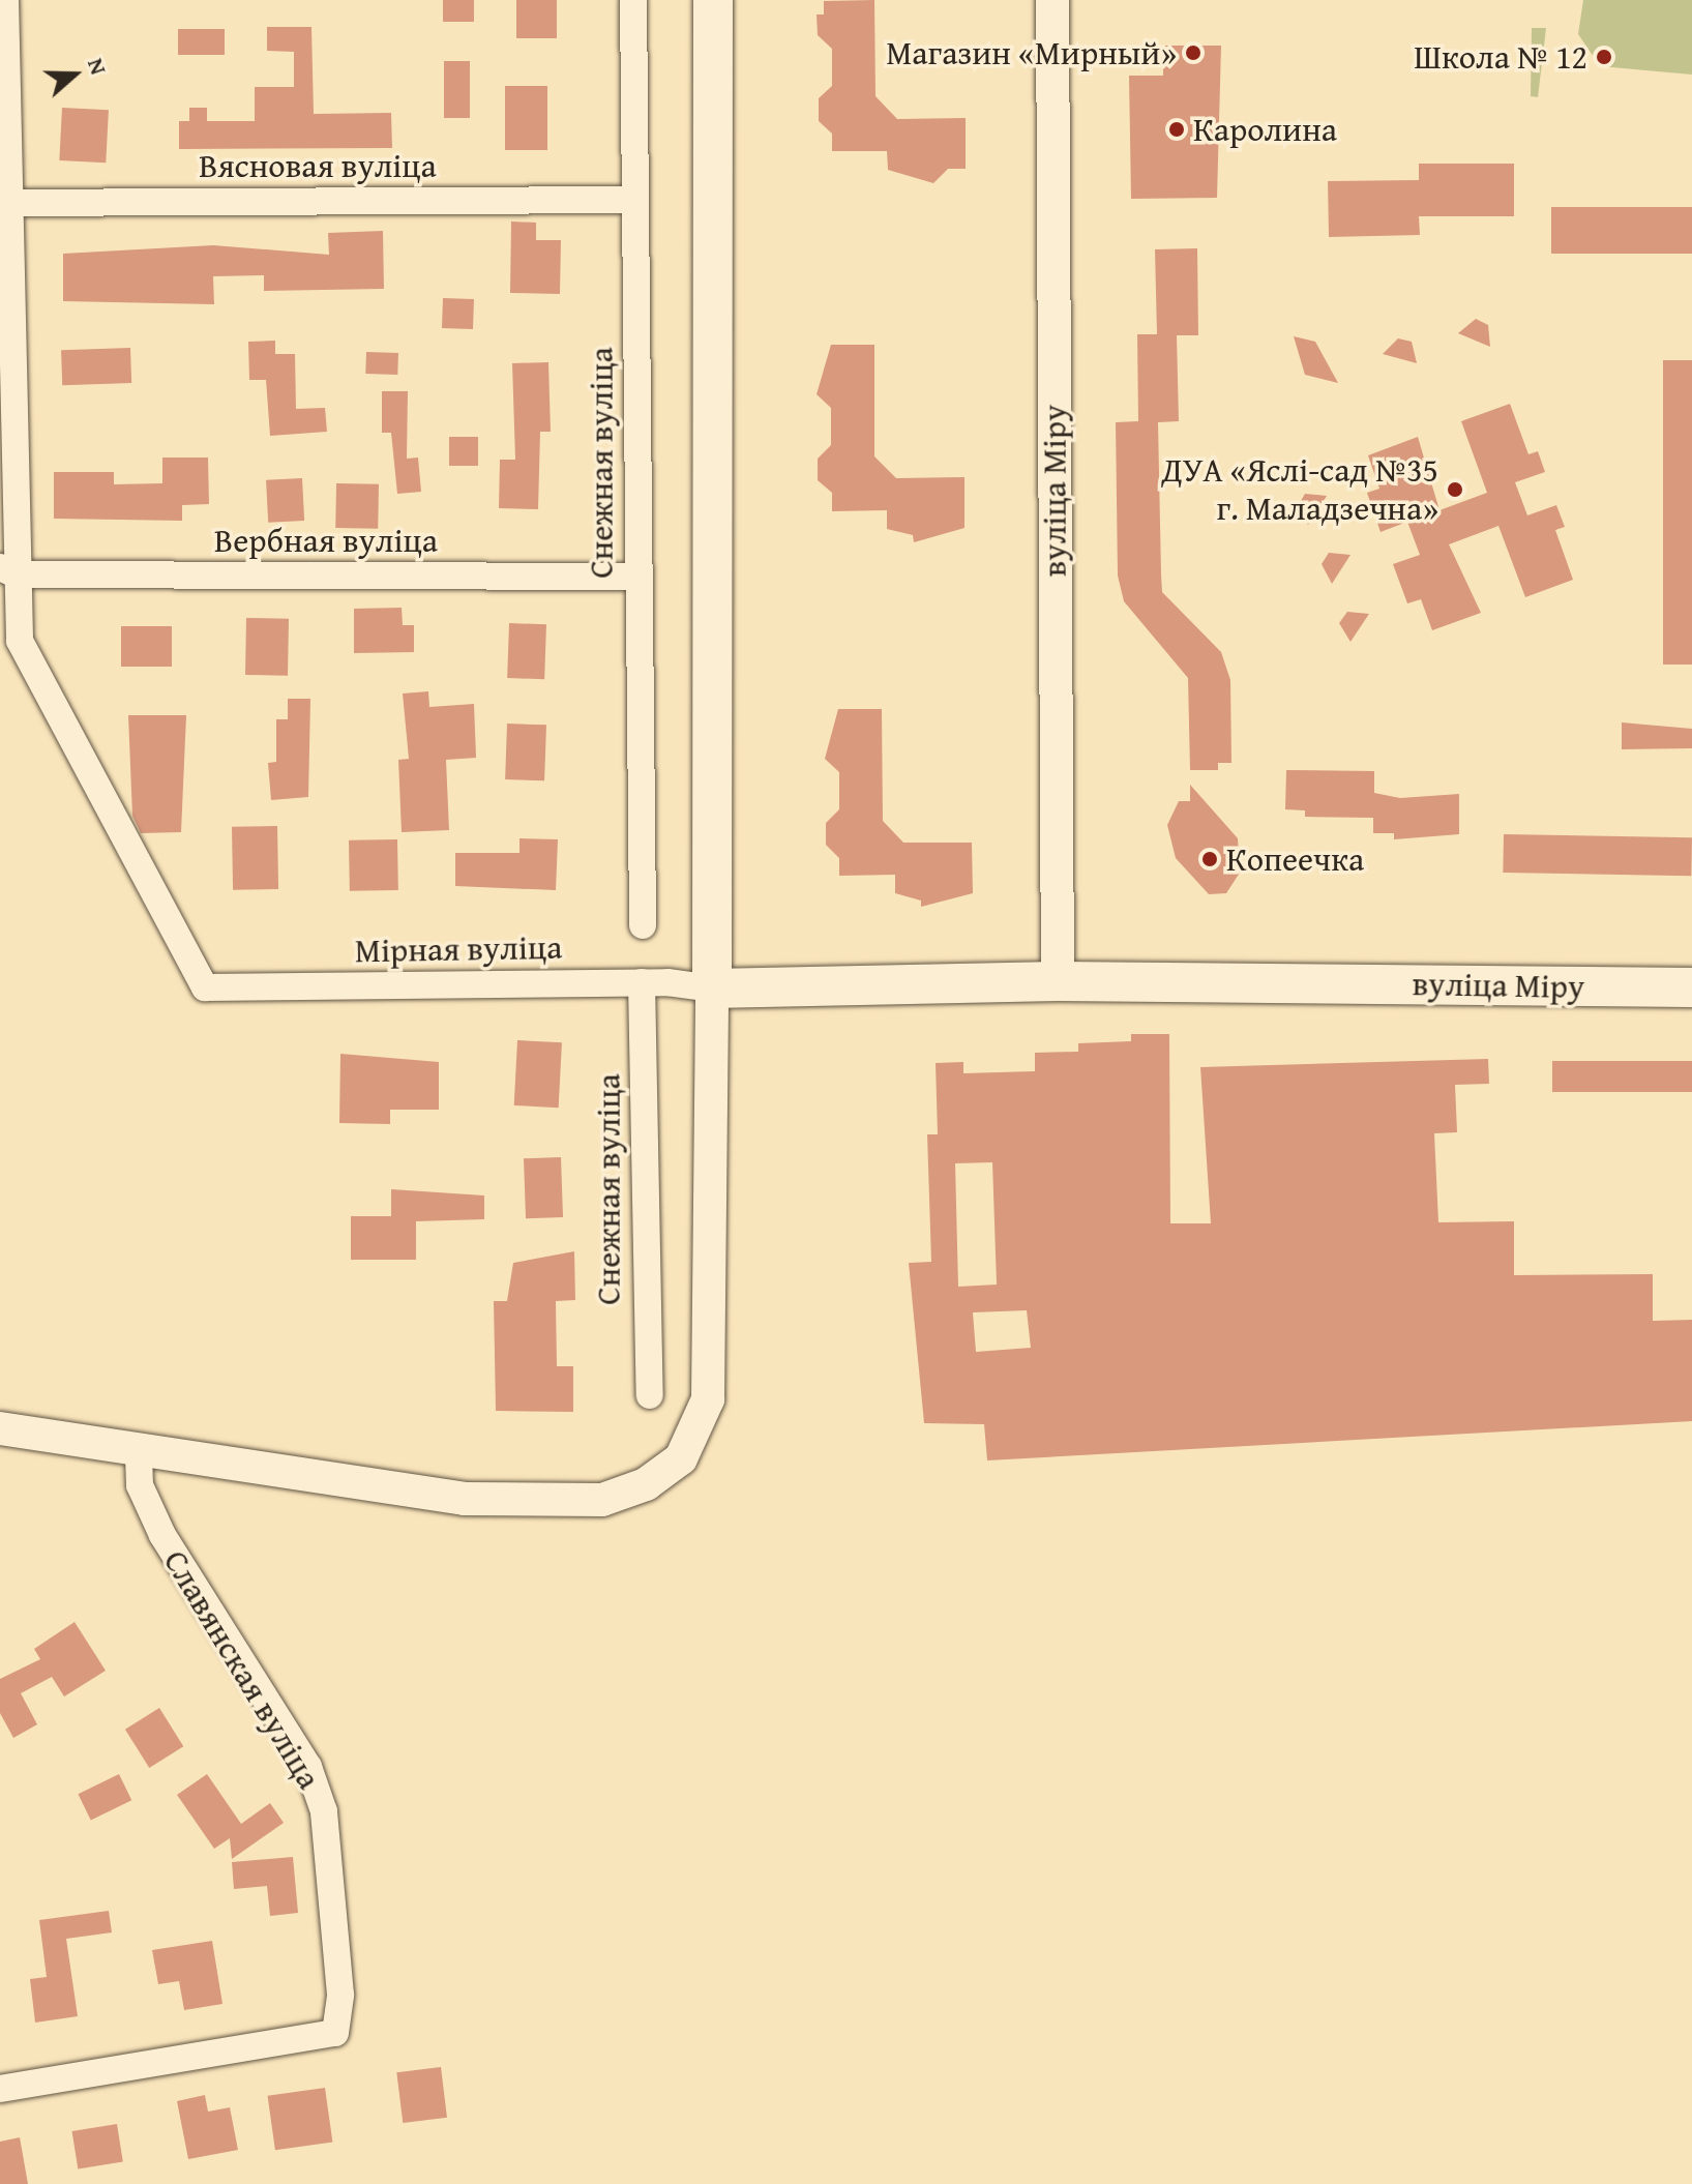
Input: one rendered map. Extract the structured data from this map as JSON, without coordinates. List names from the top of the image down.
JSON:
{
  "streets": {
    "main road": ["вуліца Міру"],
    "street": [
      "Вясновая вуліца",
      "Снежная вуліца",
      "Вербная вуліца",
      "Мірная вуліца",
      "Славянская вуліца"
    ]
  },
  "crossings": [
    ["Вясновая вуліца", "Снежная вуліца"],
    ["Снежная вуліца", "Вербная вуліца"],
    ["Снежная вуліца", "Мірная вуліца"],
    ["вуліца Міру", "Мірная вуліца"],
    ["Вербная вуліца", "Мірная вуліца"]
  ],
  "places": [
    "Магазин «Мирный»",
    "Школа № 12",
    "Каролина",
    "ДУА «Яслі-сад №35 г. Маладзечна»",
    "Копеечка"
  ],
  "north": "right"
}
